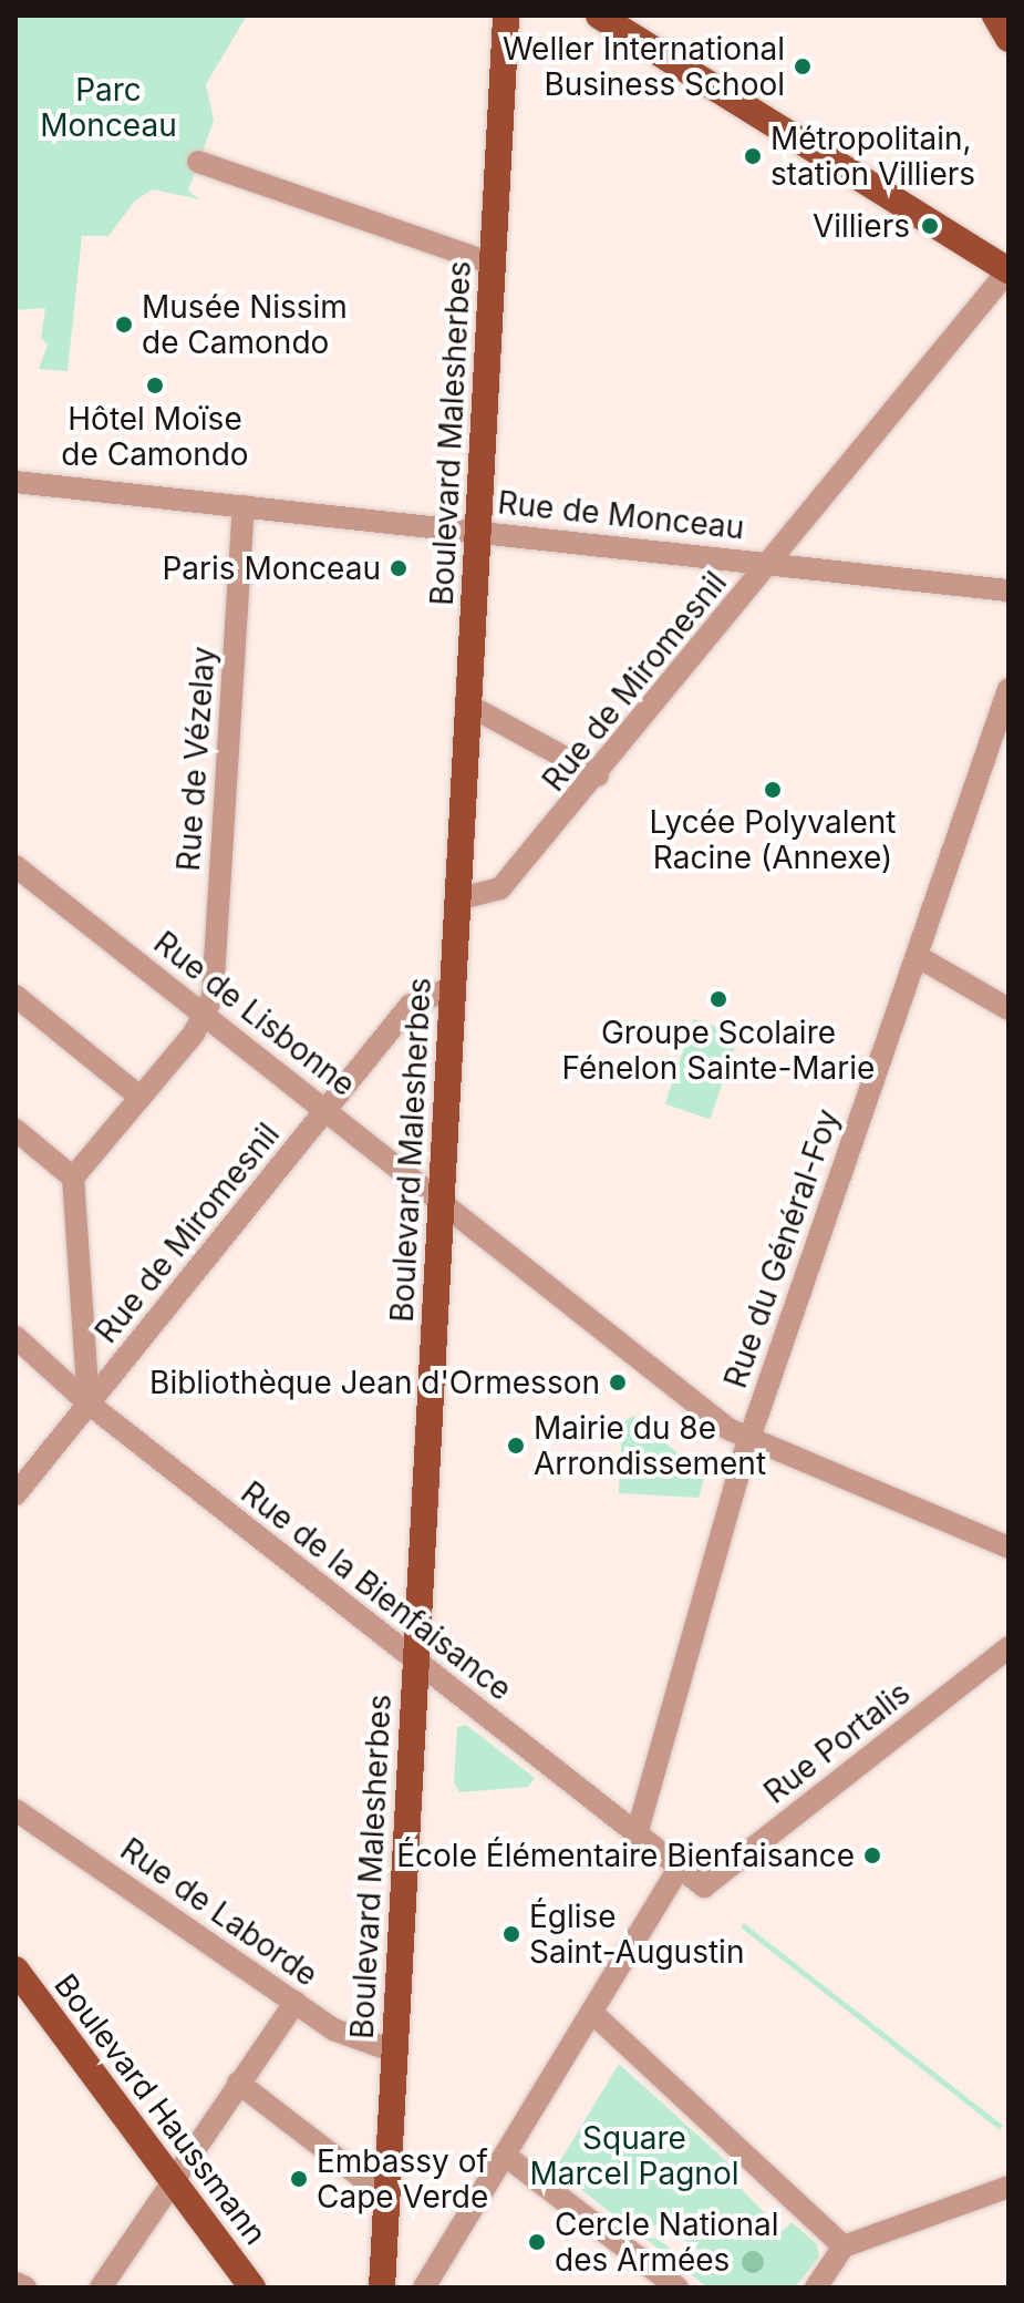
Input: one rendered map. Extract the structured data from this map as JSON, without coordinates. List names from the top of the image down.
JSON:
{
  "streets": {
    "main road": ["Boulevard Malesherbes", "Boulevard Haussmann"],
    "street": [
      "Rue de Monceau",
      "Rue de Miromesnil",
      "Rue de Vézelay",
      "Rue de Lisbonne",
      "Rue du Général-Foy",
      "Rue de la Bienfaisance",
      "Rue Portalis",
      "Rue de Laborde"
    ]
  },
  "crossings": [
    ["Boulevard Malesherbes", "Rue de Monceau"],
    ["Boulevard Malesherbes", "Rue de Miromesnil"],
    ["Boulevard Malesherbes", "Rue de Lisbonne"],
    ["Boulevard Malesherbes", "Rue de la Bienfaisance"],
    ["Boulevard Malesherbes", "Rue de Laborde"],
    ["Rue de Monceau", "Rue de Miromesnil"],
    ["Rue de Monceau", "Rue de Vézelay"],
    ["Rue de Miromesnil", "Rue de Lisbonne"],
    ["Rue de Miromesnil", "Rue de la Bienfaisance"],
    ["Rue de Vézelay", "Rue de Lisbonne"],
    ["Rue de Lisbonne", "Rue du Général-Foy"],
    ["Rue du Général-Foy", "Rue de la Bienfaisance"],
    ["Rue de la Bienfaisance", "Rue Portalis"]
  ],
  "parks": ["Parc Monceau", "Square Marcel Pagnol"],
  "places": [
    "Weller International Business School",
    "Métropolitain, station Villiers",
    "Villiers",
    "Musée Nissim de Camondo",
    "Hôtel Moïse de Camondo",
    "Paris Monceau",
    "Lycée Polyvalent Racine (Annexe)",
    "Groupe Scolaire Fénelon Sainte-Marie",
    "Bibliothèque Jean d'Ormesson",
    "Mairie du 8e Arrondissement",
    "École Élémentaire Bienfaisance",
    "Église Saint-Augustin",
    "Embassy of Cape Verde",
    "Cercle National des Armées"
  ]
}
